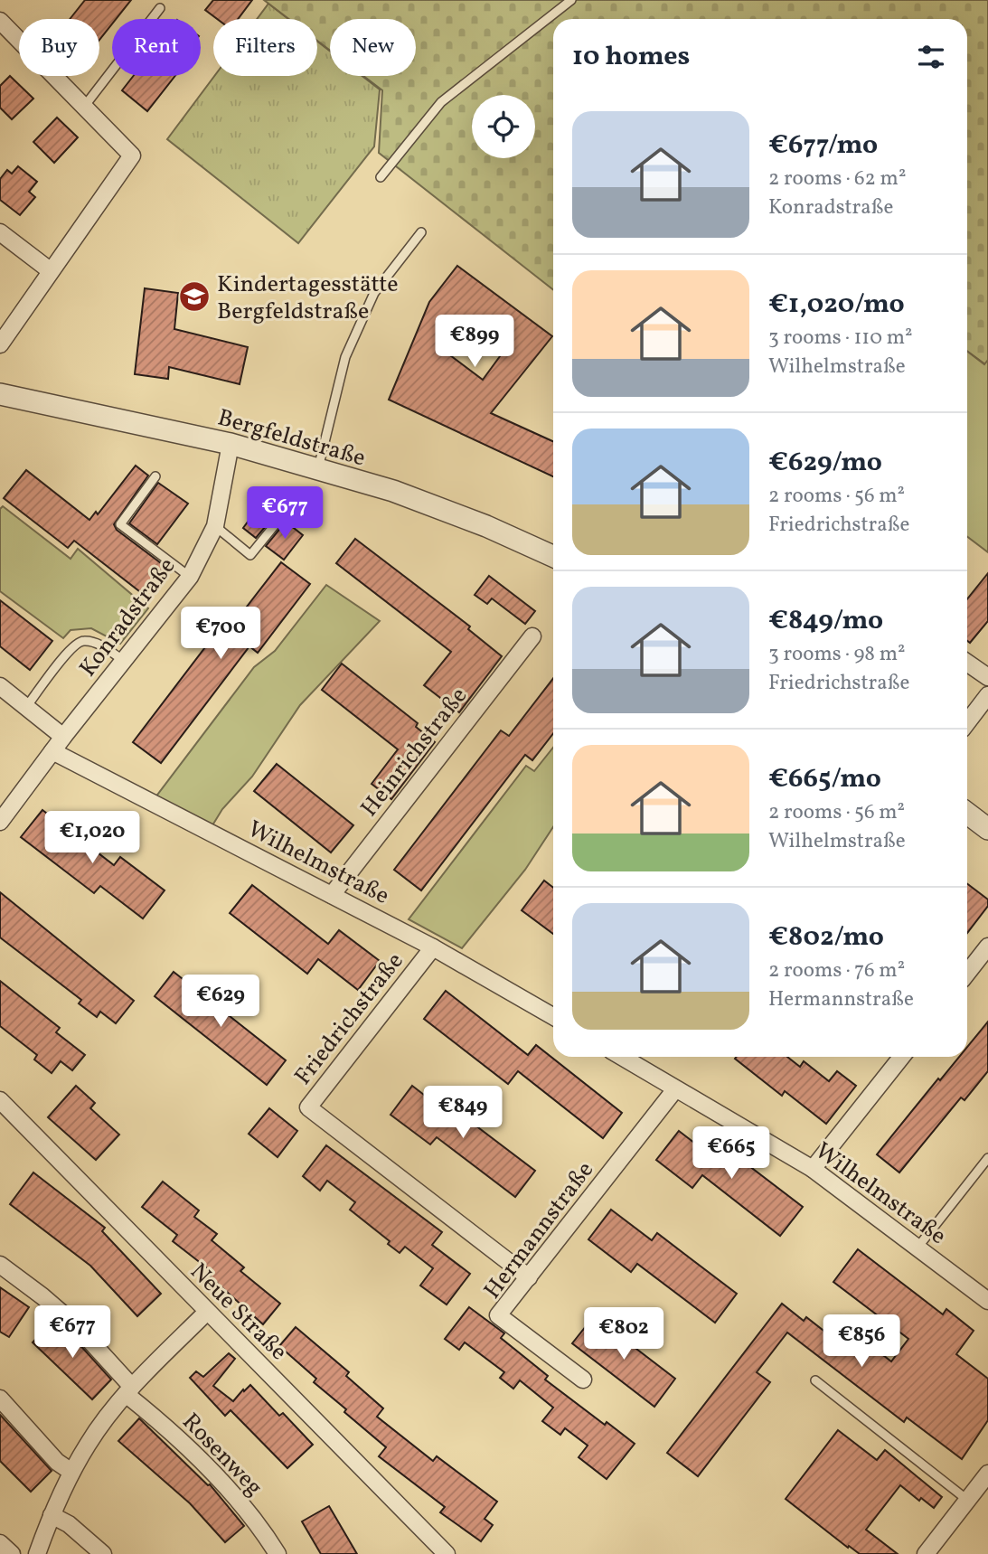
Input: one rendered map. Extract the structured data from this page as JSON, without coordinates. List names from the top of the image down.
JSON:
{
  "streets": {
    "street": [
      "Bergfeldstraße",
      "Konradstraße",
      "Heinrichstraße",
      "Wilhelmstraße",
      "Friedrichstraße",
      "Hermannstraße",
      "Neue Straße",
      "Rosenweg"
    ]
  },
  "crossings": [
    ["Bergfeldstraße", "Konradstraße"],
    ["Konradstraße", "Wilhelmstraße"],
    ["Heinrichstraße", "Wilhelmstraße"],
    ["Wilhelmstraße", "Friedrichstraße"],
    ["Wilhelmstraße", "Hermannstraße"],
    ["Friedrichstraße", "Hermannstraße"]
  ],
  "places": {
    "school or university": ["Kindertagesstätte Bergfeldstraße"]
  },
  "page": {
    "chip": [
      "Buy",
      "Rent",
      "Filters",
      "New"
    ],
    "heading": "10 homes",
    "list": [
      {
        "name": "€677/mo",
        "note": "2 rooms · 62 m² · Konradstraße"
      },
      {
        "name": "€1,020/mo",
        "note": "3 rooms · 110 m² · Wilhelmstraße"
      },
      {
        "name": "€629/mo",
        "note": "2 rooms · 56 m² · Friedrichstraße"
      },
      {
        "name": "€849/mo",
        "note": "3 rooms · 98 m² · Friedrichstraße"
      },
      {
        "name": "€665/mo",
        "note": "2 rooms · 56 m² · Wilhelmstraße"
      },
      {
        "name": "€802/mo",
        "note": "2 rooms · 76 m² · Hermannstraße"
      }
    ],
    "price": [
      "€899",
      "€677",
      "€700",
      "€1,020",
      "€629",
      "€849",
      "€665",
      "€677",
      "€802",
      "€856"
    ]
  }
}
